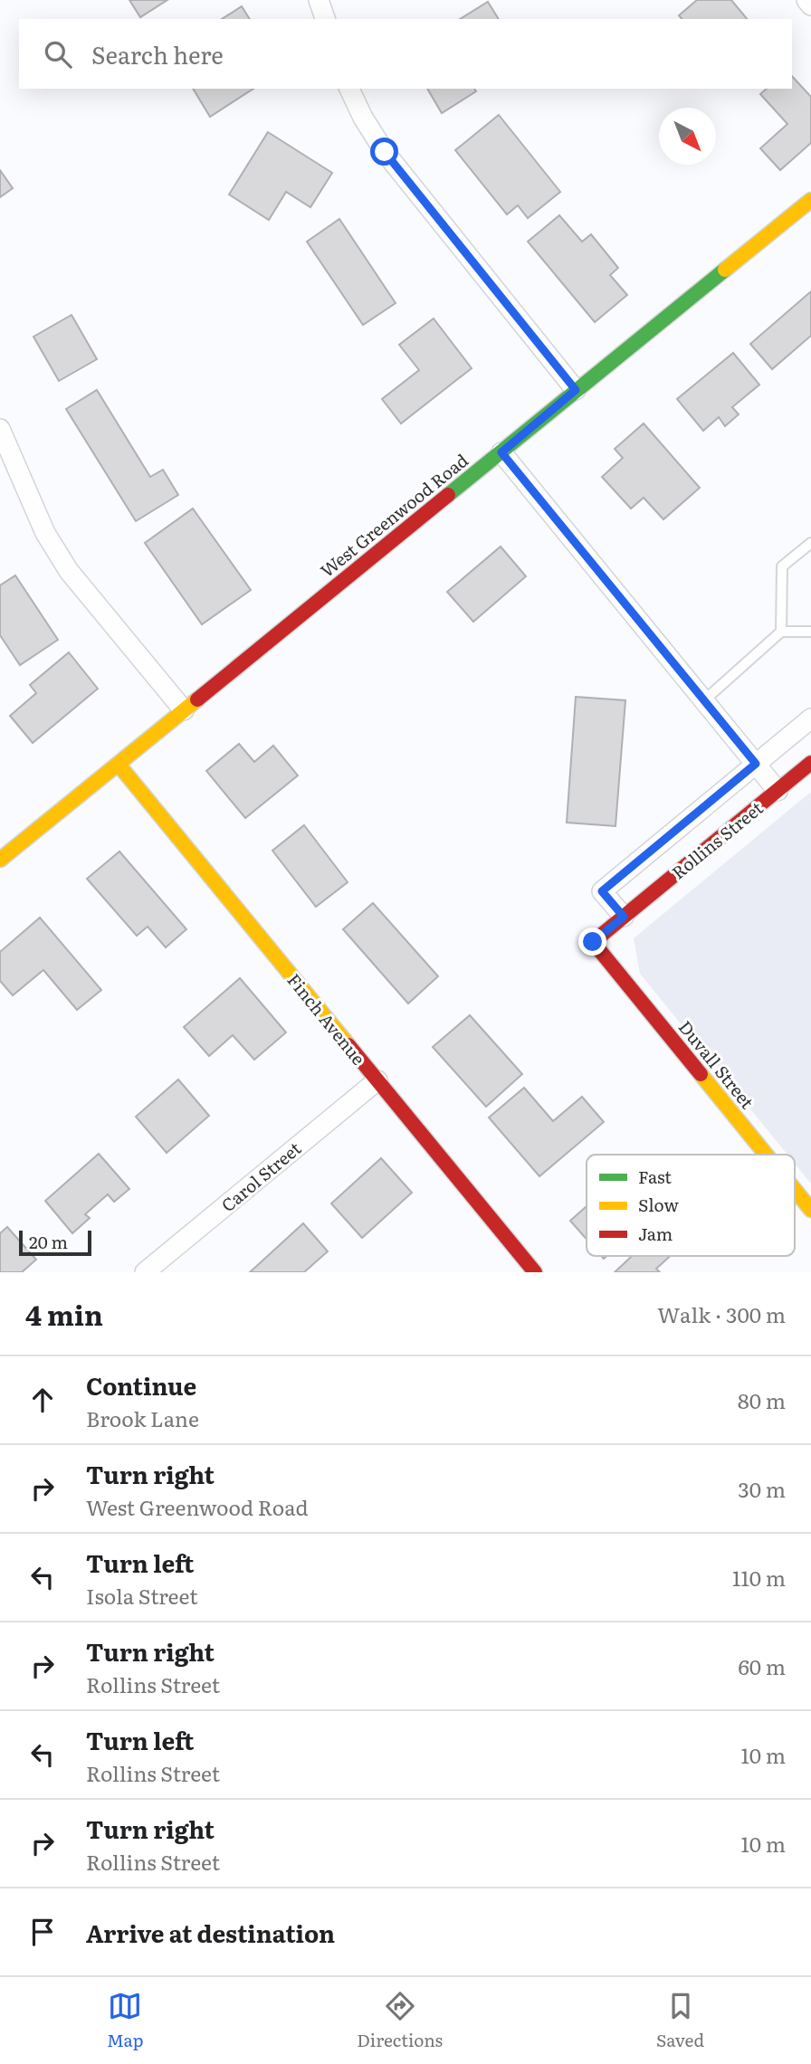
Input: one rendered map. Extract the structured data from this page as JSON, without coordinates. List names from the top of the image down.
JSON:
{
  "streets": {
    "street": [
      "West Greenwood Road",
      "Rollins Street",
      "Finch Avenue",
      "Duvall Street",
      "Carol Street"
    ]
  },
  "crossings": [
    ["West Greenwood Road", "Finch Avenue"],
    ["Rollins Street", "Duvall Street"],
    ["Finch Avenue", "Carol Street"]
  ],
  "legend": ["Fast", "Slow", "Jam"],
  "scale_bar": "20 m",
  "north": "bottom right",
  "page": {
    "search": "Search here",
    "scale": "20 m",
    "heading": ["4 min", "Walk · 300 m"],
    "list": [
      ["Continue", "Brook Lane", "80 m"],
      ["Turn right", "West Greenwood Road", "30 m"],
      ["Turn left", "Isola Street", "110 m"],
      ["Turn right", "Rollins Street", "60 m"],
      ["Turn left", "Rollins Street", "10 m"],
      ["Turn right", "Rollins Street", "10 m"],
      "Arrive at destination"
    ],
    "nav": ["Map", "Directions", "Saved"]
  }
}
